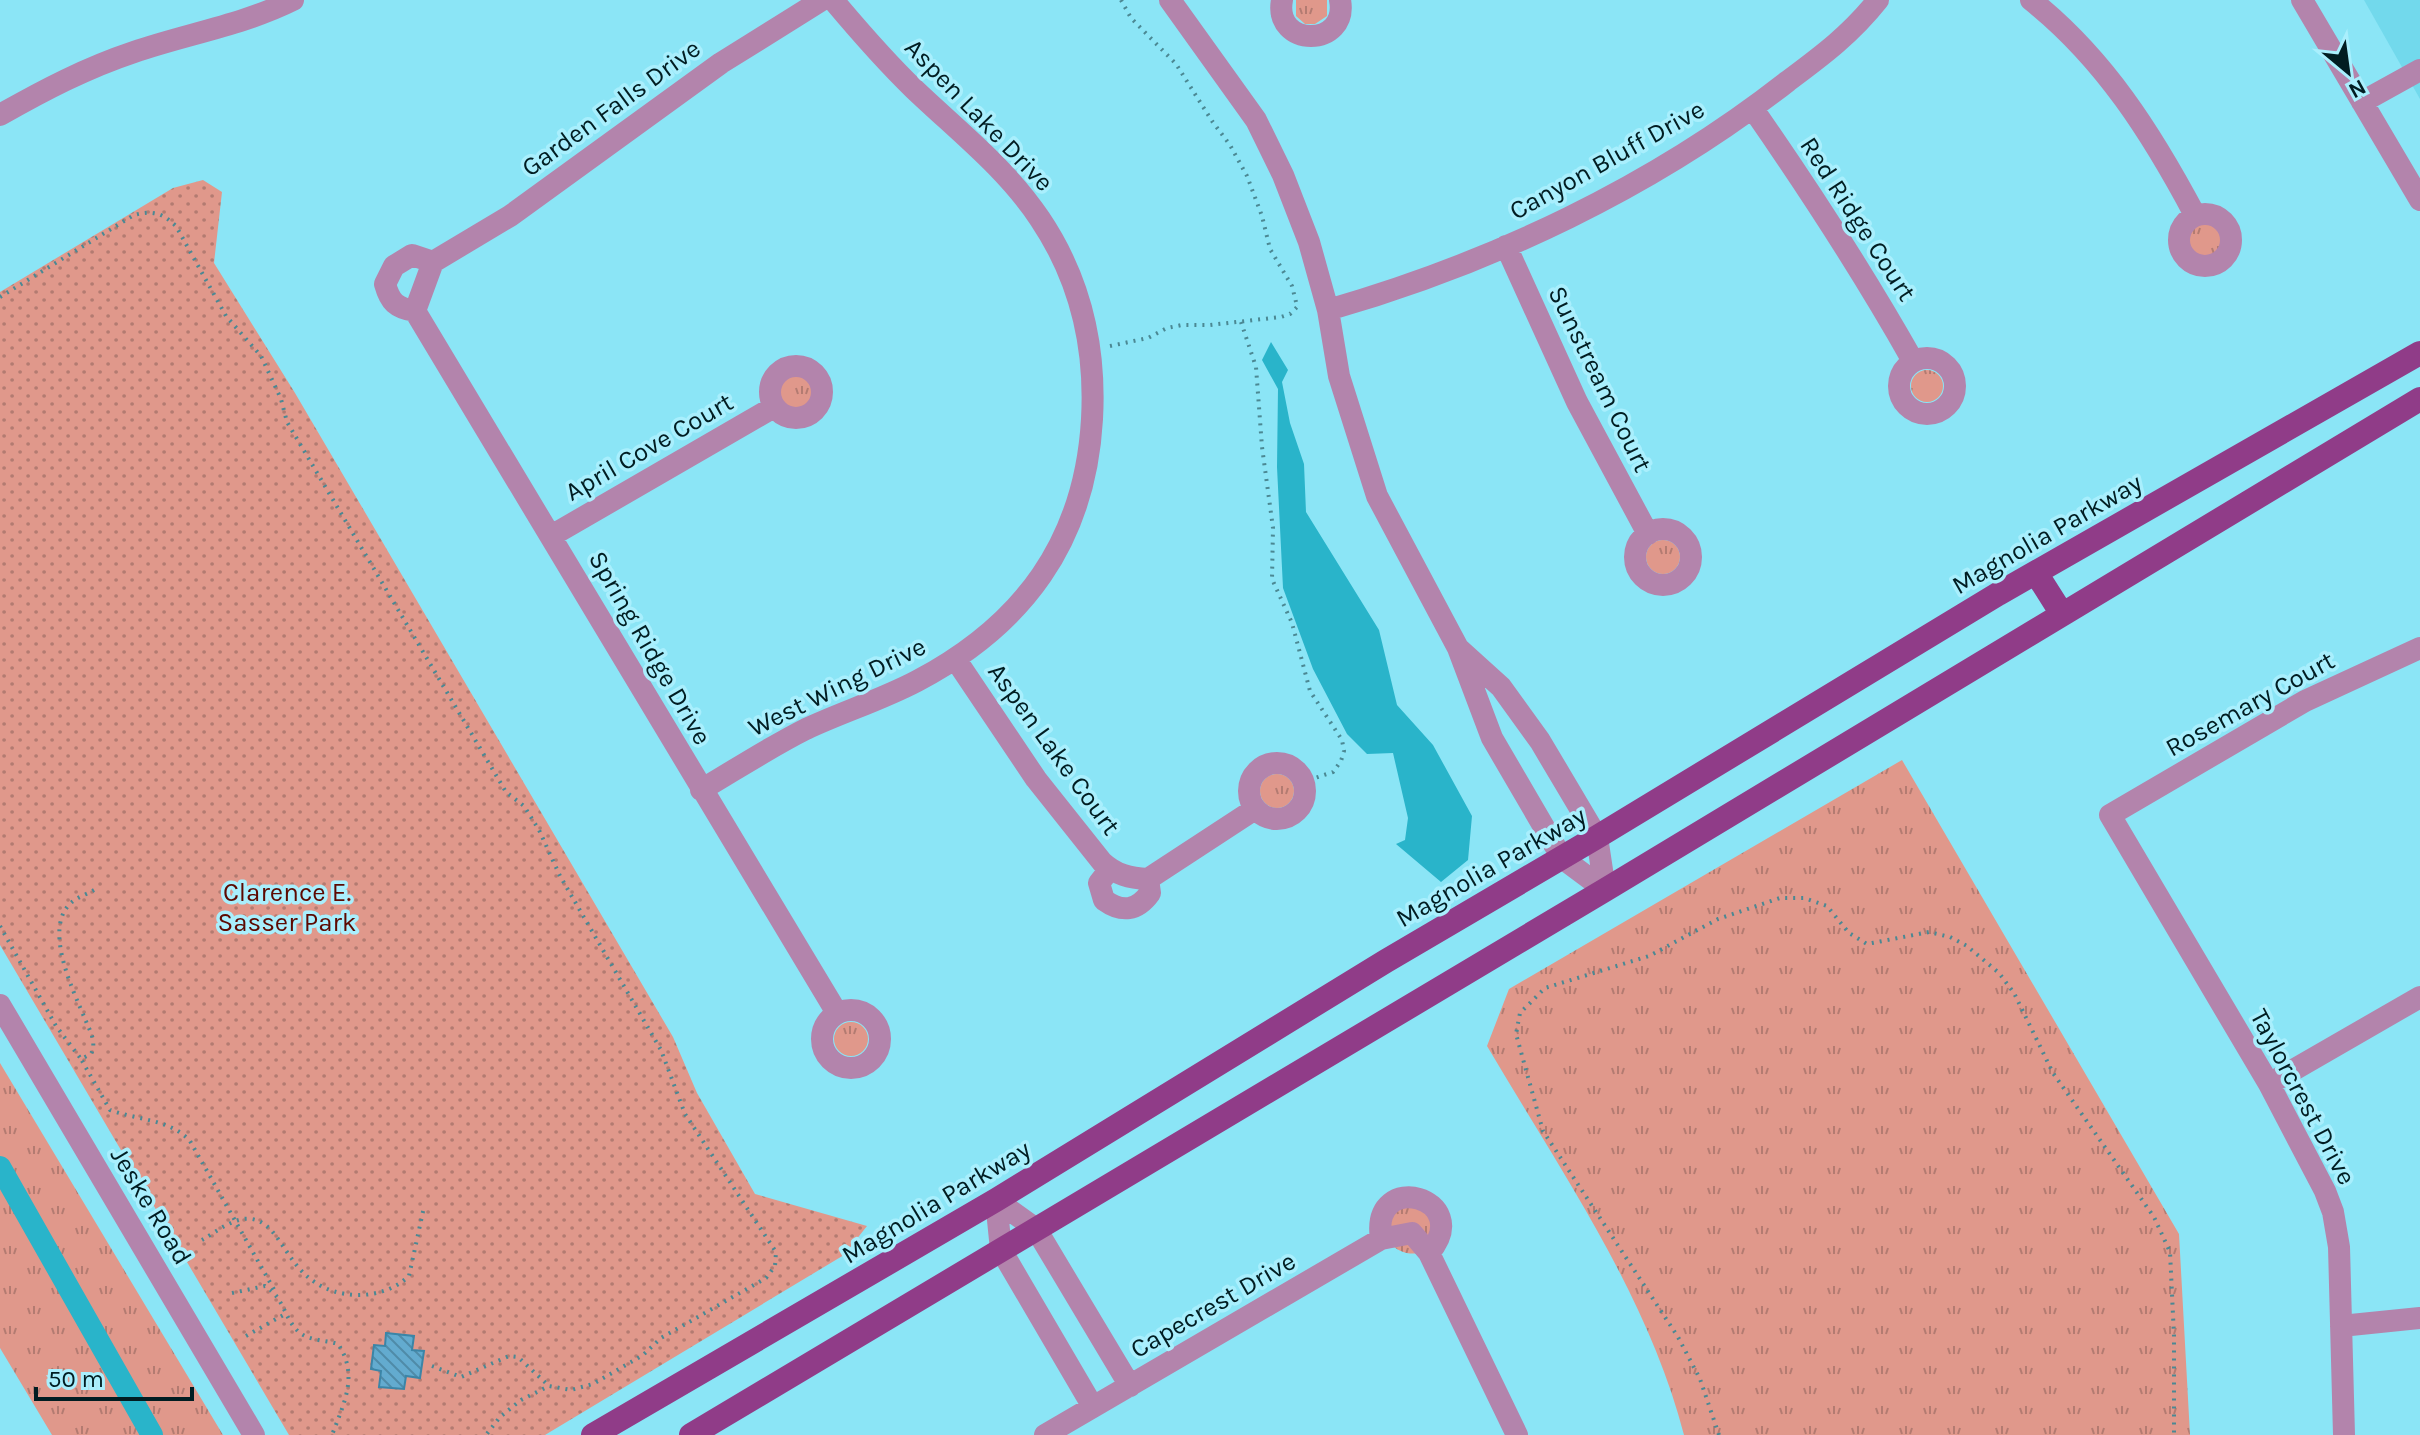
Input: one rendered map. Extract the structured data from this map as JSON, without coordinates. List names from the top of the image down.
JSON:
{
  "streets": {
    "main road": ["Magnolia Parkway"],
    "street": [
      "Garden Falls Drive",
      "Aspen Lake Drive",
      "Canyon Bluff Drive",
      "Red Ridge Court",
      "Sunstream Court",
      "April Cove Court",
      "Spring Ridge Drive",
      "West Wing Drive",
      "Rosemary Court",
      "Aspen Lake Court",
      "Taylorcrest Drive",
      "Jeske Road",
      "Capecrest Drive"
    ]
  },
  "crossings": [
    ["Garden Falls Drive", "Spring Ridge Drive"],
    ["Aspen Lake Drive", "West Wing Drive"],
    ["Aspen Lake Drive", "Aspen Lake Court"],
    ["Canyon Bluff Drive", "Red Ridge Court"],
    ["Canyon Bluff Drive", "Sunstream Court"],
    ["April Cove Court", "Spring Ridge Drive"],
    ["Spring Ridge Drive", "West Wing Drive"],
    ["West Wing Drive", "Aspen Lake Court"],
    ["Rosemary Court", "Taylorcrest Drive"]
  ],
  "parks": ["Clarence E. Sasser Park"],
  "scale_bar": "50 m",
  "north": "bottom right"
}
